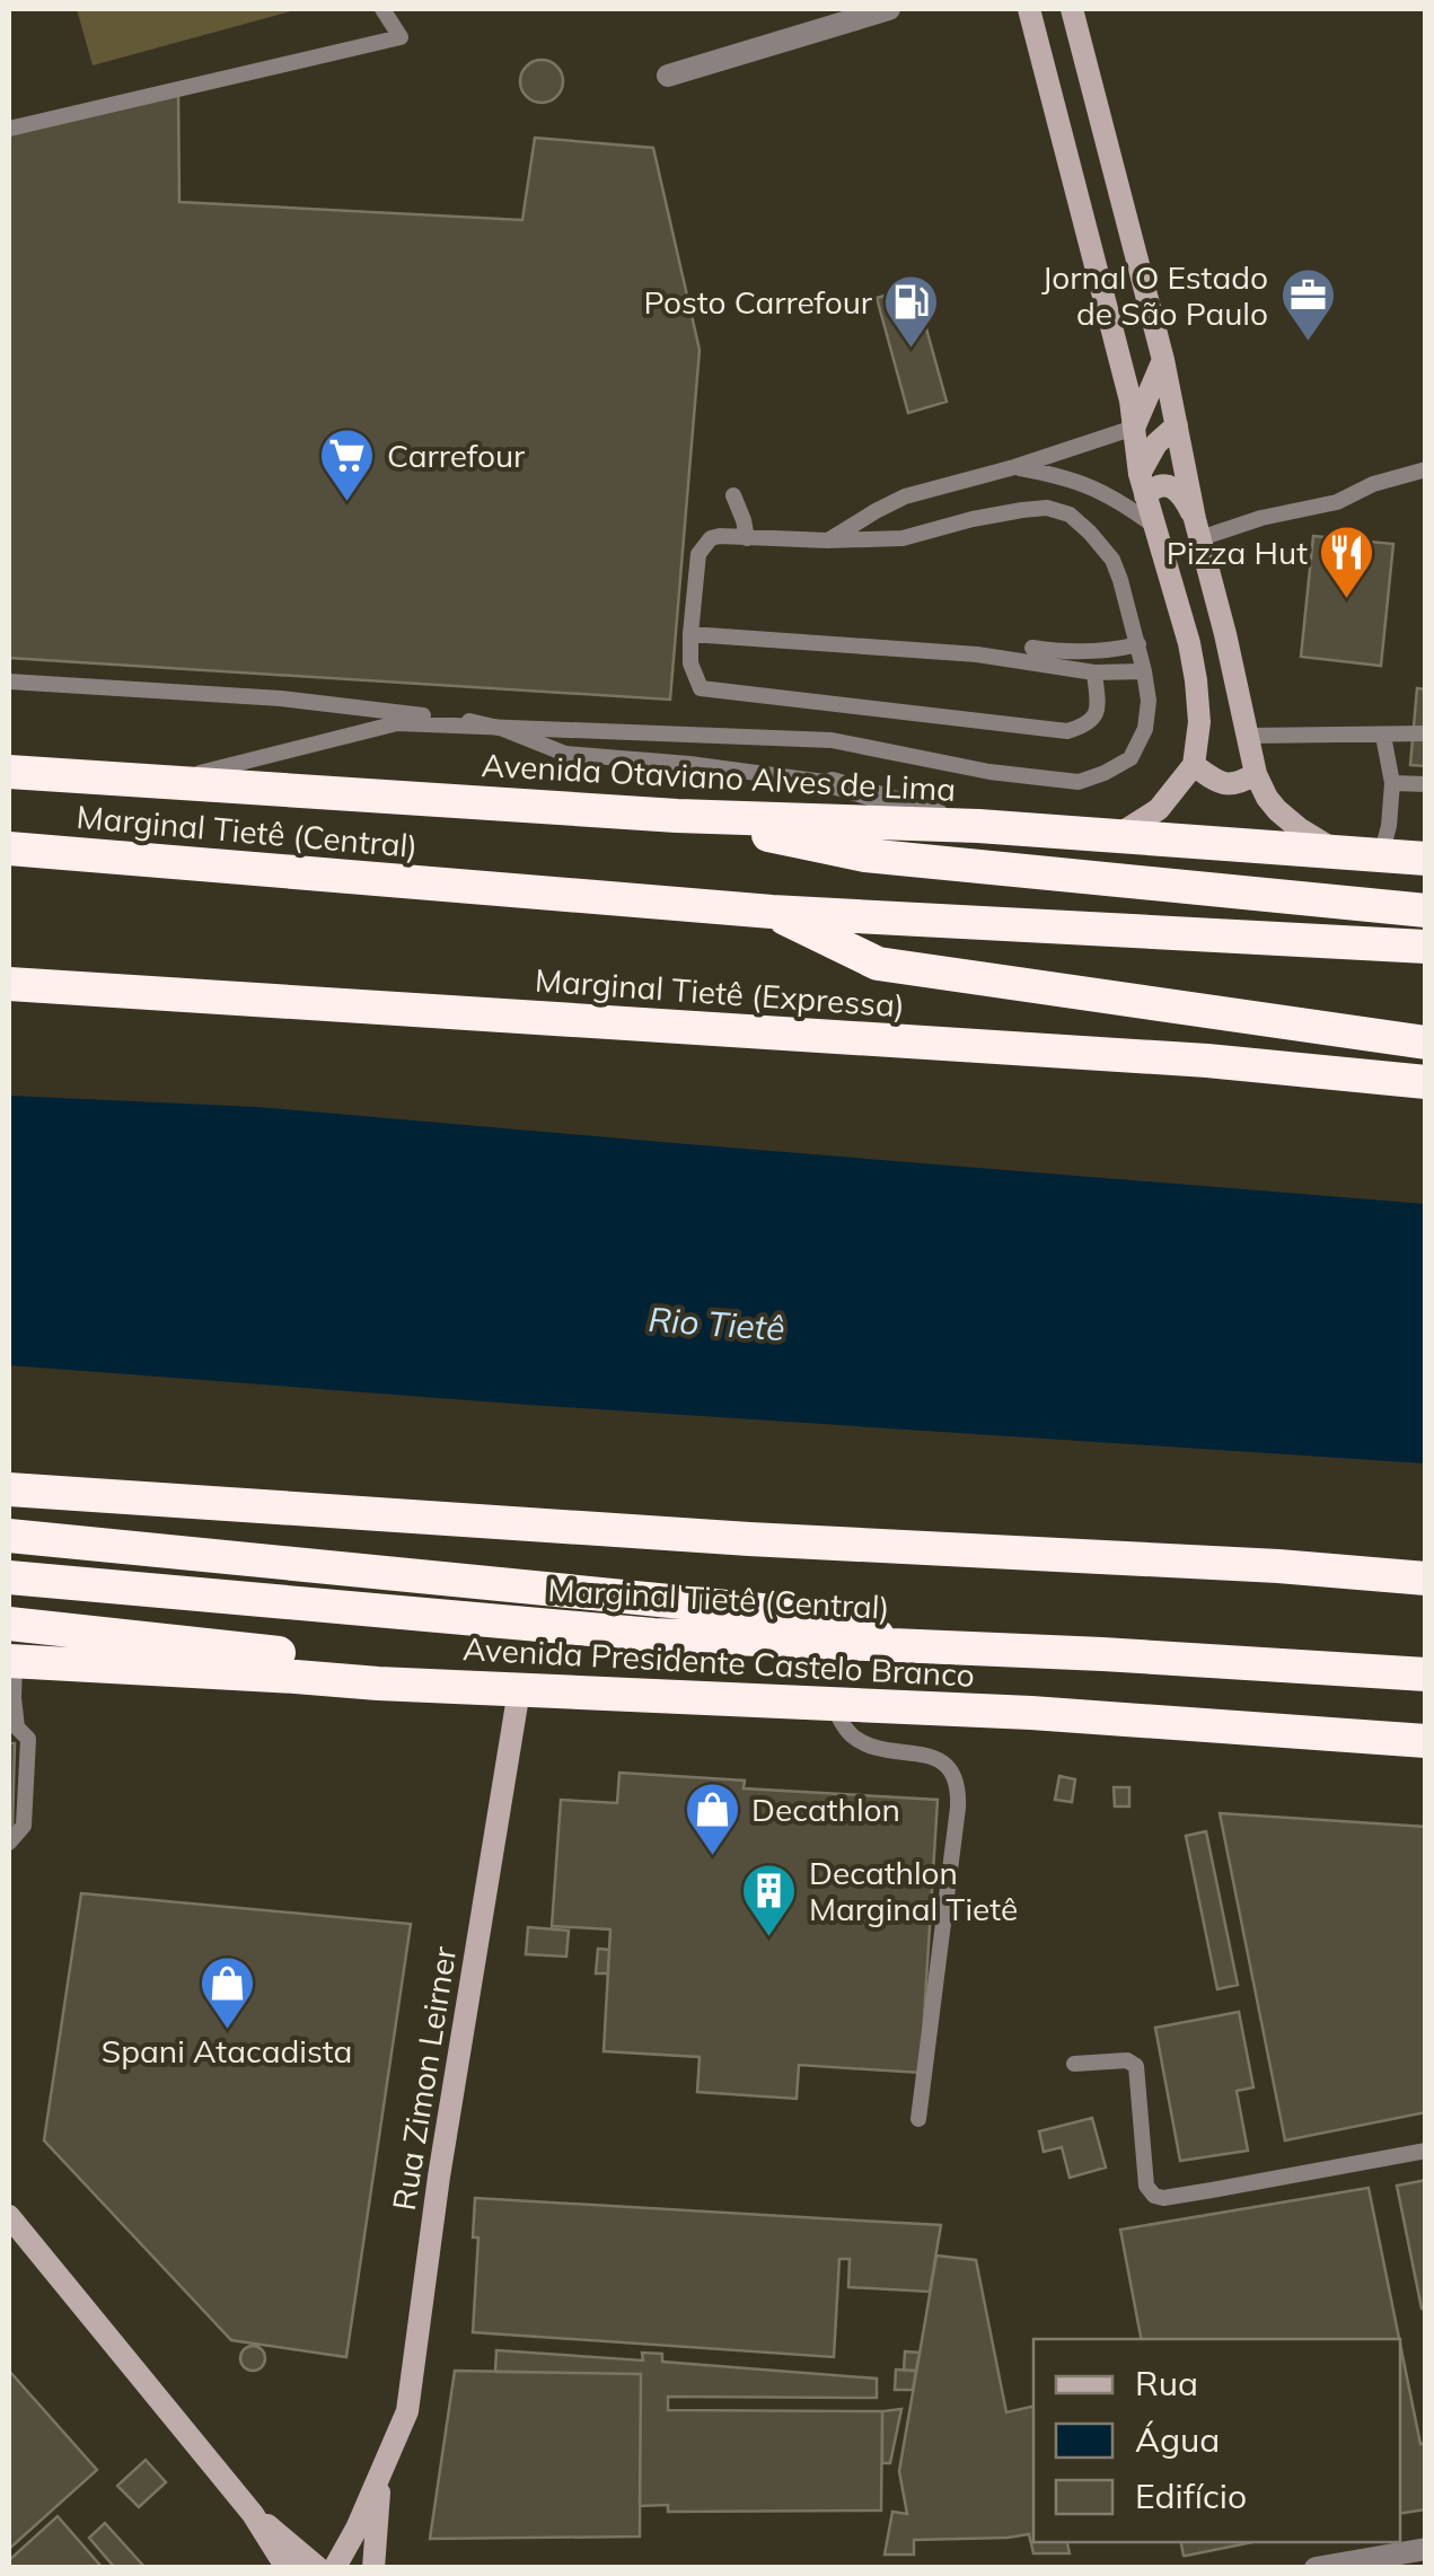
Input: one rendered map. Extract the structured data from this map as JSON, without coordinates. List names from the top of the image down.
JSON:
{
  "streets": {
    "highway": [
      "Avenida Otaviano Alves de Lima",
      "Marginal Tietê (Central)",
      "Marginal Tietê (Expressa)",
      "Avenida Presidente Castelo Branco"
    ],
    "main road": ["Rua Zimon Leirner"]
  },
  "crossings": [
    ["Avenida Presidente Castelo Branco", "Rua Zimon Leirner"]
  ],
  "water": ["Rio Tietê"],
  "places": {
    "office": ["Jornal O Estado de São Paulo"],
    "fuel station": ["Posto Carrefour"],
    "supermarket": ["Carrefour"],
    "restaurant": ["Pizza Hut"],
    "shop": ["Decathlon", "Spani Atacadista"],
    "building": ["Decathlon Marginal Tietê"]
  },
  "legend": ["Rua", "Água", "Edifício"]
}
